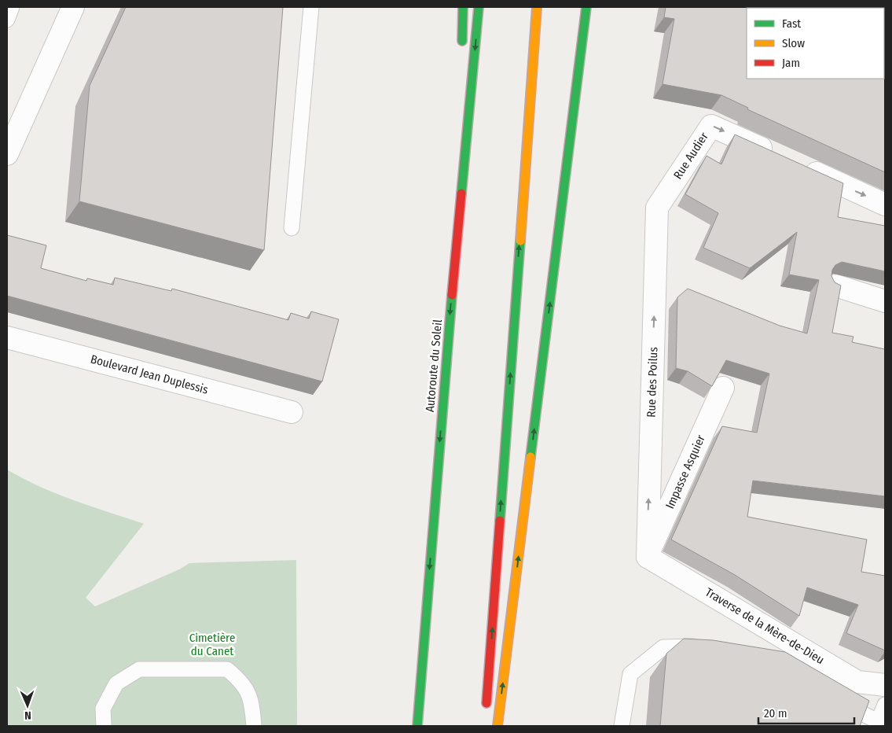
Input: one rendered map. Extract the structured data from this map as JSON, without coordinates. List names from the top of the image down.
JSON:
{
  "streets": {
    "highway": ["Autoroute du Soleil"],
    "street": [
      "Rue Audier",
      "Boulevard Jean Duplessis",
      "Rue des Poilus",
      "Impasse Asquier",
      "Traverse de la Mère-de-Dieu"
    ]
  },
  "crossings": [
    ["Rue Audier", "Rue des Poilus"],
    ["Rue des Poilus", "Impasse Asquier"],
    ["Rue des Poilus", "Traverse de la Mère-de-Dieu"],
    ["Impasse Asquier", "Traverse de la Mère-de-Dieu"]
  ],
  "one_way": ["Rue des Poilus"],
  "parks": ["Cimetière du Canet"],
  "legend": ["Fast", "Slow", "Jam"],
  "scale_bar": "20 m",
  "north": "bottom"
}
